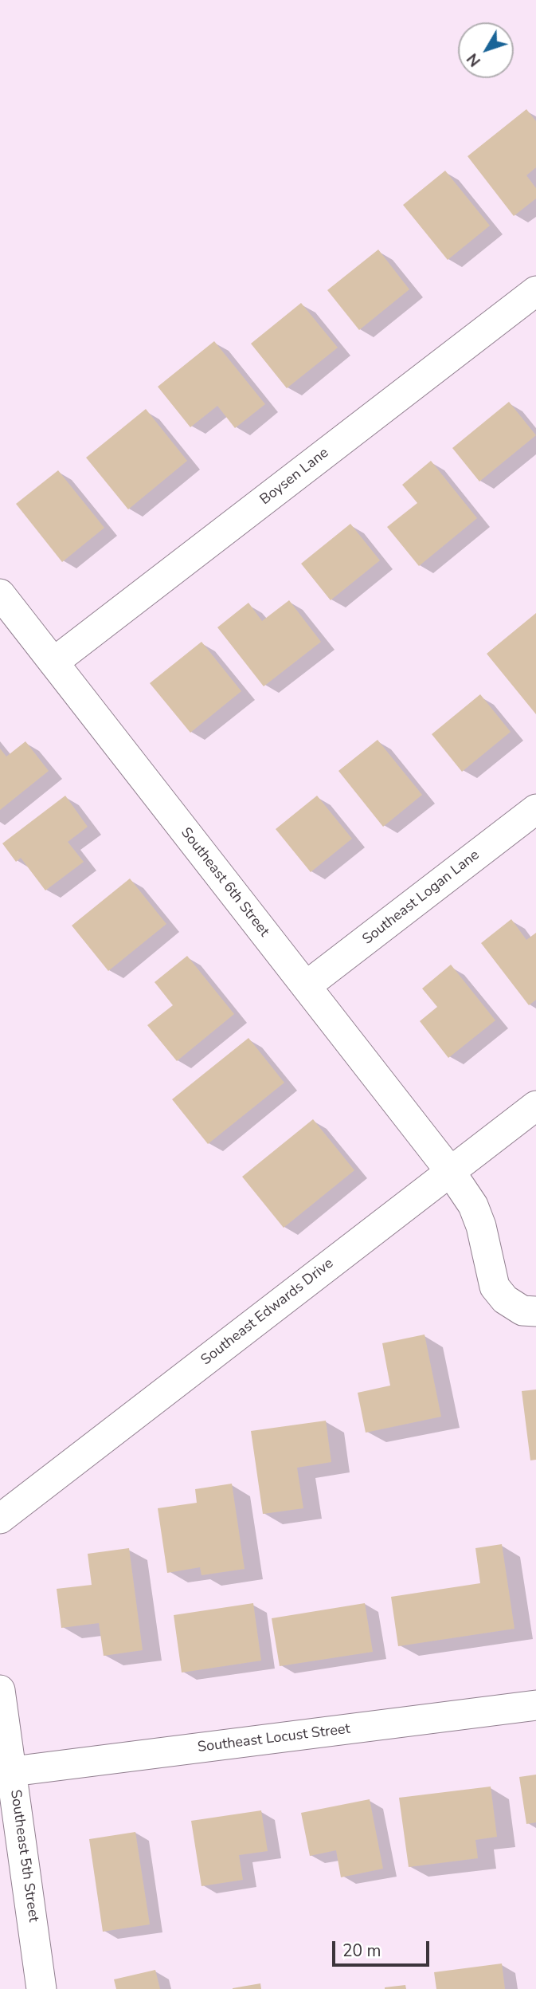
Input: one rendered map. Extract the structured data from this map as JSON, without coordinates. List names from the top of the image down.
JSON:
{
  "streets": {
    "street": [
      "Boysen Lane",
      "Southeast 6th Street",
      "Southeast Logan Lane",
      "Southeast Edwards Drive",
      "Southeast Locust Street",
      "Southeast 5th Street"
    ]
  },
  "crossings": [
    ["Boysen Lane", "Southeast 6th Street"],
    ["Southeast 6th Street", "Southeast Logan Lane"],
    ["Southeast 6th Street", "Southeast Edwards Drive"],
    ["Southeast Locust Street", "Southeast 5th Street"]
  ],
  "scale_bar": "20 m",
  "north": "bottom left"
}
